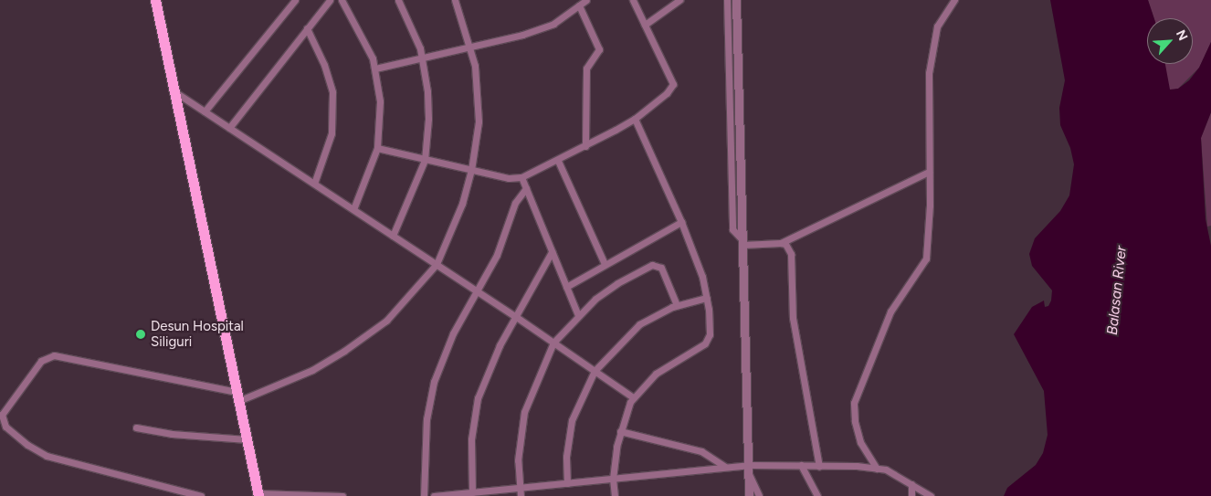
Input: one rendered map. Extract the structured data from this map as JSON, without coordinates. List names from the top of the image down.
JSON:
{
  "water": ["Balasan River"],
  "places": ["Desun Hospital Siliguri"],
  "north": "top right"
}
